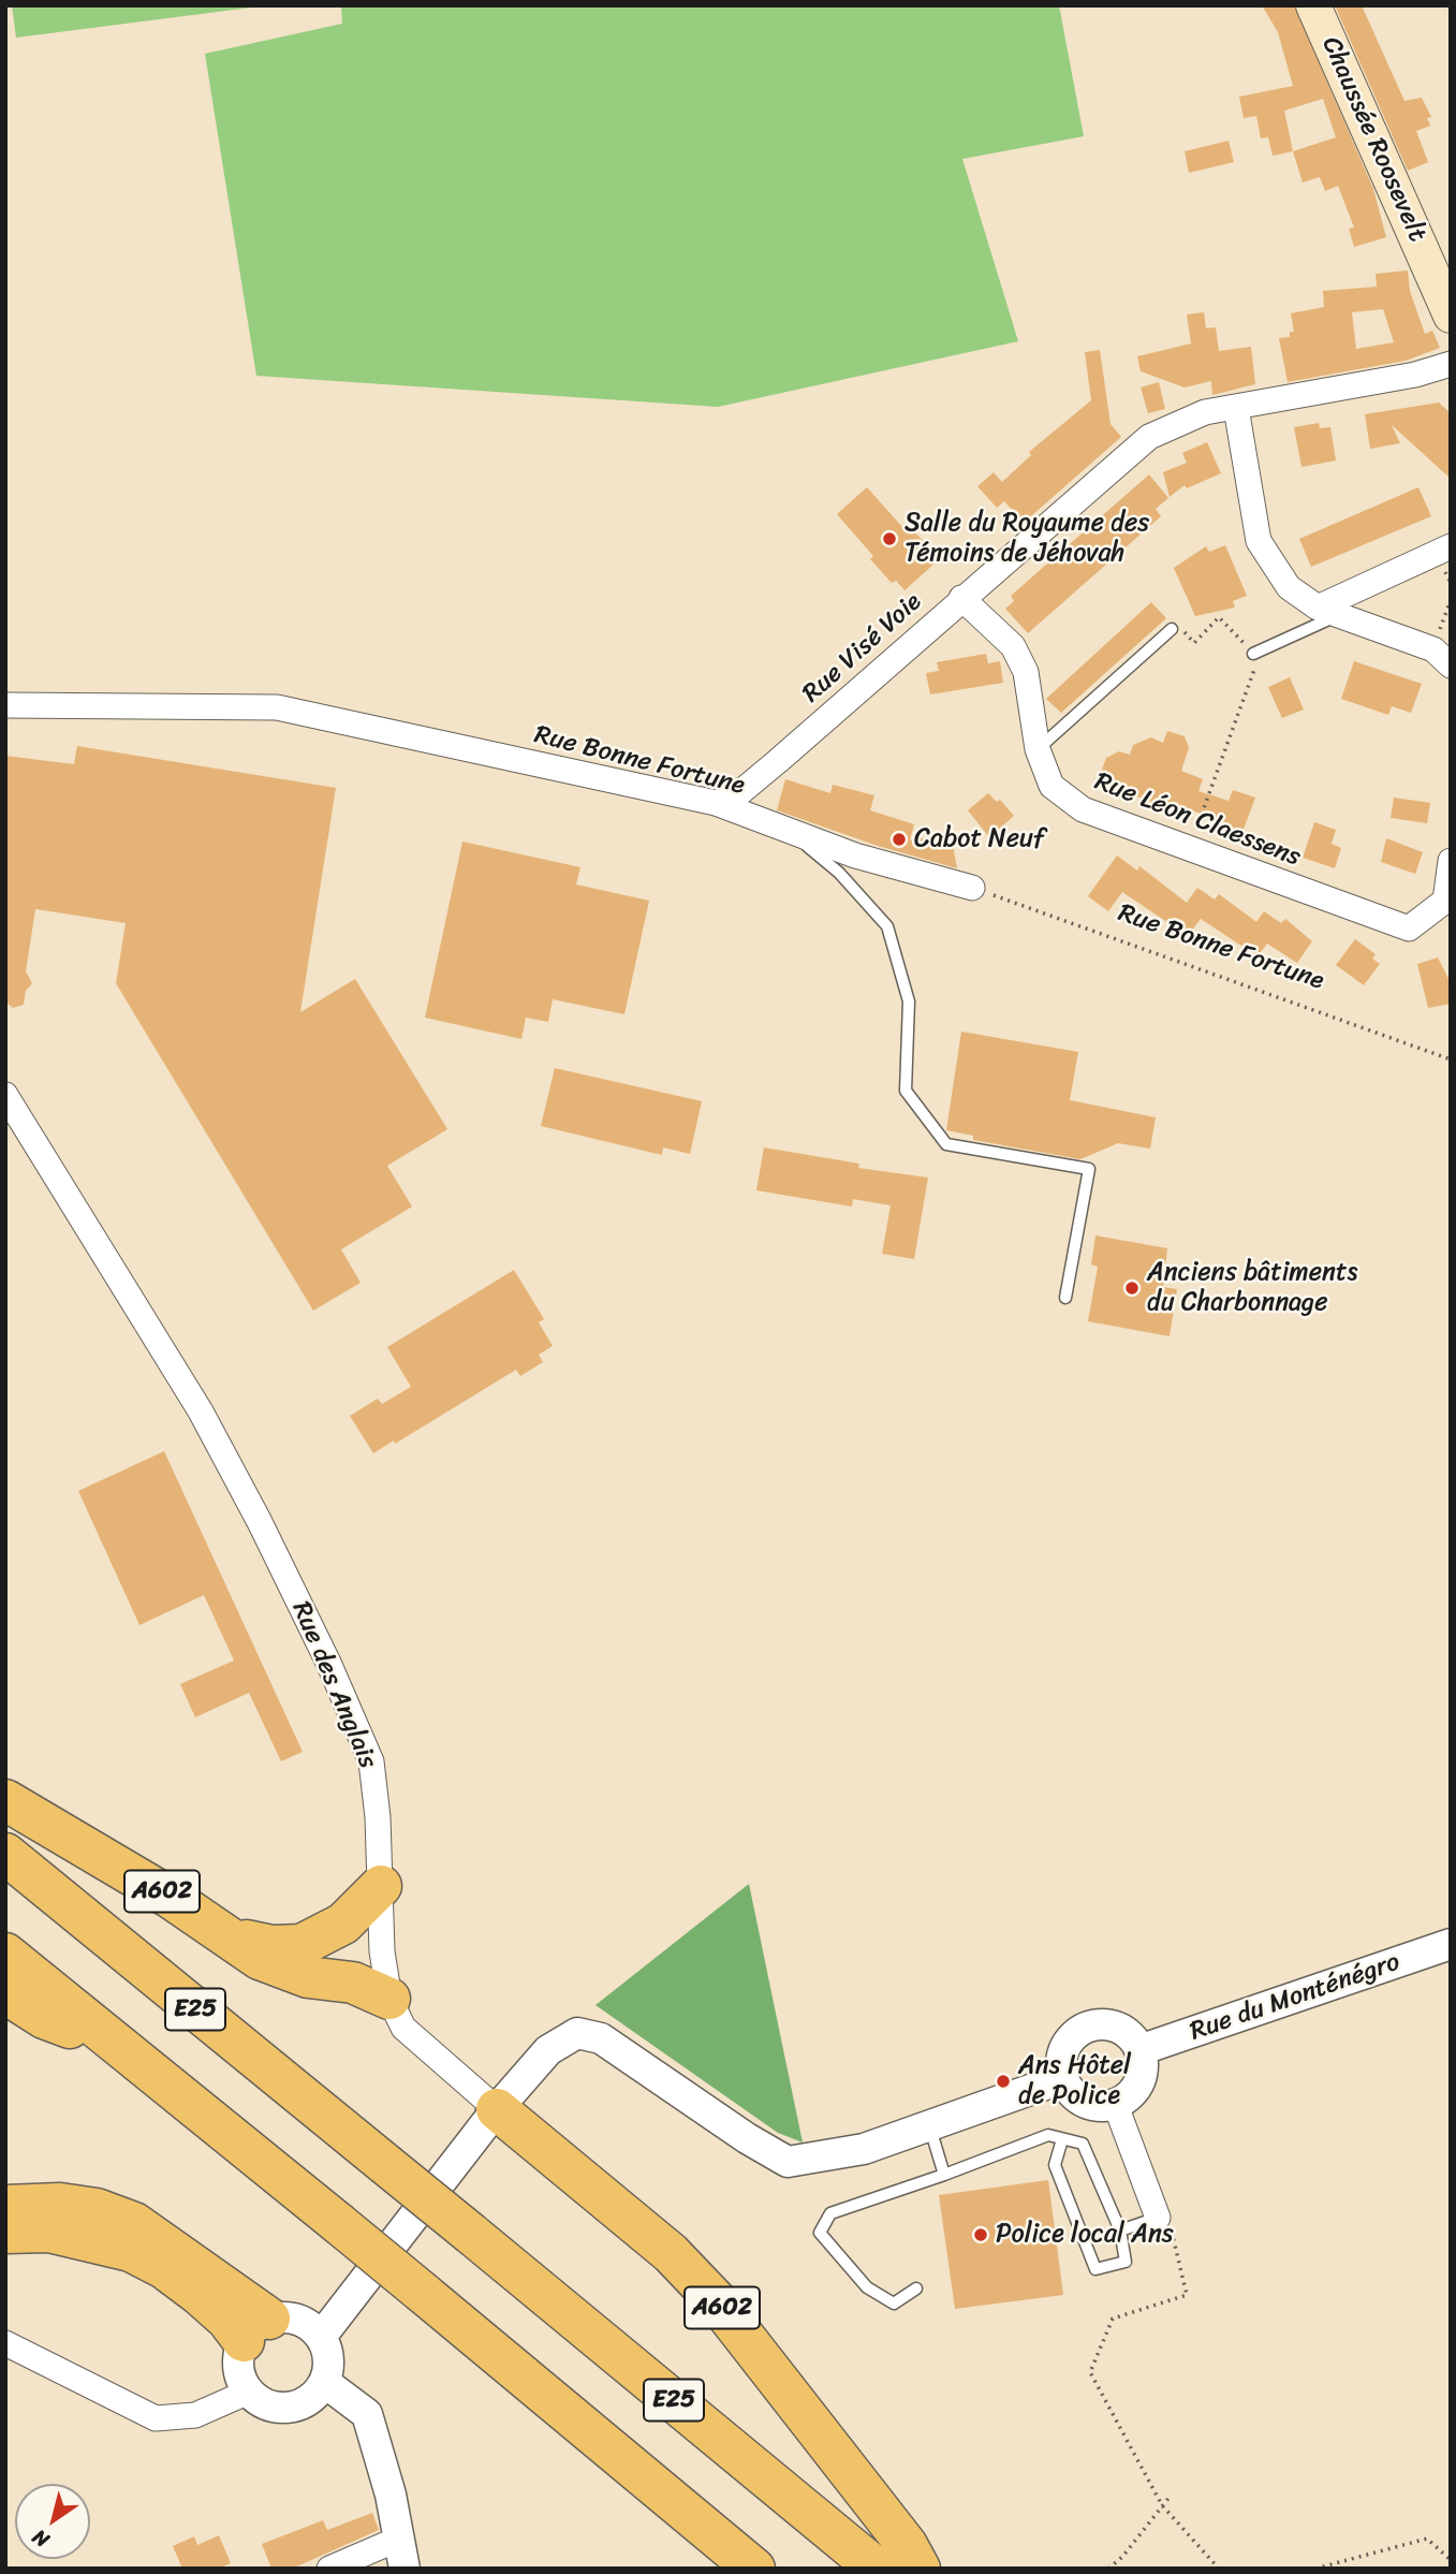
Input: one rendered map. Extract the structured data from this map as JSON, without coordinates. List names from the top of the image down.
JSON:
{
  "streets": {
    "highway": ["A602", "E25"],
    "main road": ["Chaussée Roosevelt"],
    "street": [
      "Rue Visé Voie",
      "Rue Bonne Fortune",
      "Rue Léon Claessens",
      "Rue des Anglais",
      "Rue du Monténégro"
    ]
  },
  "crossings": [
    ["Rue Visé Voie", "Rue Bonne Fortune"],
    ["Rue Visé Voie", "Rue Léon Claessens"],
    ["Rue des Anglais", "A602"]
  ],
  "places": [
    "Salle du Royaume des Témoins de Jéhovah",
    "Cabot Neuf",
    "Anciens bâtiments du Charbonnage",
    "Ans Hôtel de Police",
    "Police local Ans"
  ],
  "north": "bottom left"
}
